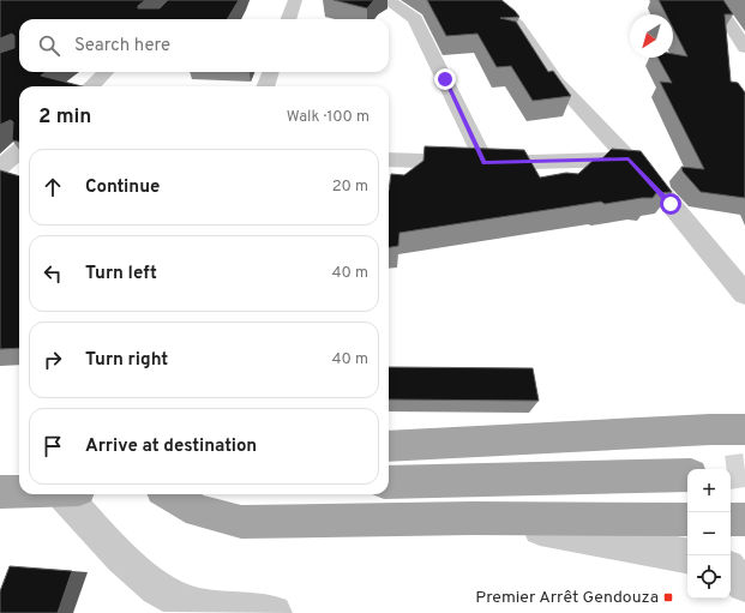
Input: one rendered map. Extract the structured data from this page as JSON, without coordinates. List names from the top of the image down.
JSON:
{
  "places": {
    "transit": ["Premier Arrêt Gendouza"]
  },
  "north": "bottom left",
  "page": {
    "search": "Search here",
    "heading": ["2 min", "Walk · 100 m"],
    "list": [
      ["Continue", "20 m"],
      ["Turn left", "40 m"],
      ["Turn right", "40 m"],
      "Arrive at destination"
    ],
    "map_buttons": ["+", "−"]
  }
}
